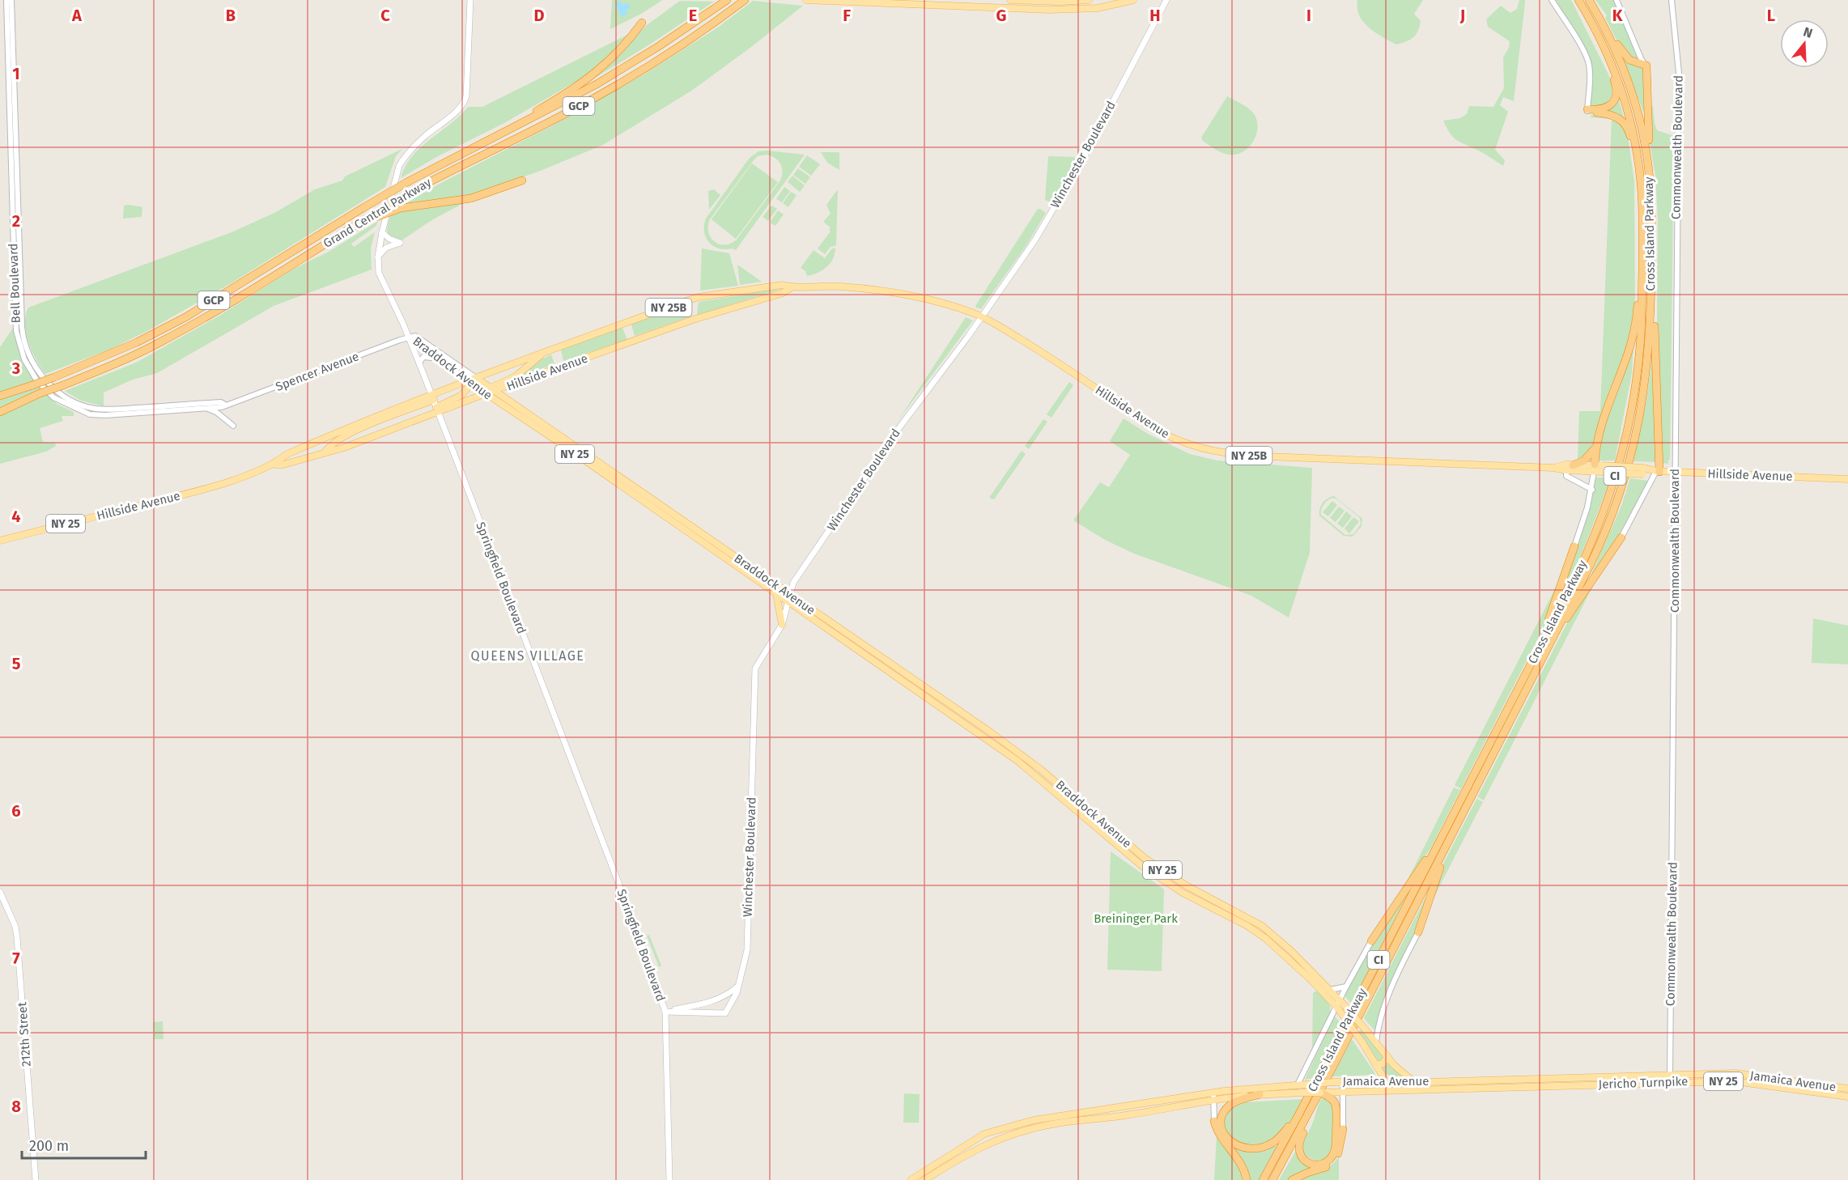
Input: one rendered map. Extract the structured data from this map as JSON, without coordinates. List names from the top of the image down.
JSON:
{
  "streets": {
    "highway": [
      "GCP",
      "Grand Central Parkway",
      "Cross Island Parkway",
      "CI"
    ],
    "main road": [
      "Winchester Boulevard",
      "NY 25B",
      "Braddock Avenue",
      "Hillside Avenue",
      "NY 25",
      "Springfield Boulevard",
      "212th Street",
      "Jamaica Avenue",
      "Jericho Turnpike"
    ],
    "street": ["Commonwealth Boulevard", "Bell Boulevard", "Spencer Avenue"]
  },
  "crossings": [
    ["Commonwealth Boulevard", "Hillside Avenue"],
    ["Commonwealth Boulevard", "Jamaica Avenue"],
    ["Commonwealth Boulevard", "Jericho Turnpike"],
    ["Winchester Boulevard", "Braddock Avenue"],
    ["Winchester Boulevard", "Hillside Avenue"],
    ["Winchester Boulevard", "Springfield Boulevard"],
    ["Cross Island Parkway", "Braddock Avenue"],
    ["Cross Island Parkway", "Hillside Avenue"],
    ["Cross Island Parkway", "Jamaica Avenue"],
    ["Bell Boulevard", "Spencer Avenue"],
    ["Braddock Avenue", "Spencer Avenue"],
    ["Braddock Avenue", "Hillside Avenue"],
    ["Braddock Avenue", "Springfield Boulevard"],
    ["Braddock Avenue", "Jamaica Avenue"],
    ["Spencer Avenue", "Springfield Boulevard"],
    ["Hillside Avenue", "Springfield Boulevard"],
    ["Jamaica Avenue", "Jericho Turnpike"]
  ],
  "districts": ["QUEENS VILLAGE"],
  "parks": ["Breininger Park"],
  "scale_bar": "200 m",
  "north": "top",
  "grid": {
    "columns": [
      "A",
      "B",
      "C",
      "D",
      "E",
      "F",
      "G",
      "H",
      "I",
      "J",
      "K",
      "L"
    ],
    "rows": [
      "1",
      "2",
      "3",
      "4",
      "5",
      "6",
      "7",
      "8"
    ]
  }
}
